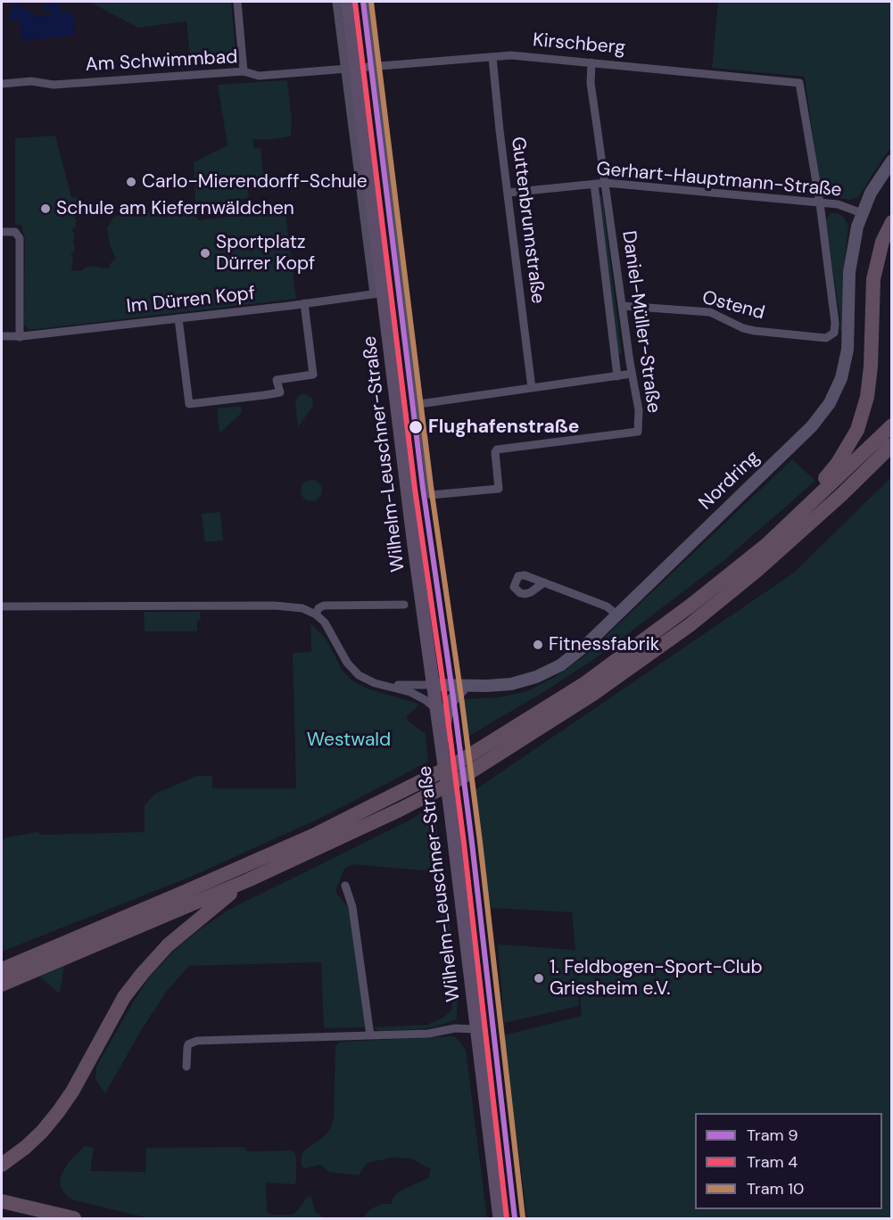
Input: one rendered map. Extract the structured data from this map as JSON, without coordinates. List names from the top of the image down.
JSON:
{
  "streets": {
    "main road": ["Wilhelm-Leuschner-Straße", "Nordring"],
    "street": [
      "Kirschberg",
      "Am Schwimmbad",
      "Gerhart-Hauptmann-Straße",
      "Guttenbrunnstraße",
      "Im Dürren Kopf",
      "Ostend",
      "Daniel-Müller-Straße"
    ]
  },
  "crossings": [
    ["Kirschberg", "Am Schwimmbad"],
    ["Kirschberg", "Gerhart-Hauptmann-Straße"],
    ["Kirschberg", "Guttenbrunnstraße"],
    ["Kirschberg", "Ostend"],
    ["Kirschberg", "Daniel-Müller-Straße"],
    ["Kirschberg", "Wilhelm-Leuschner-Straße"],
    ["Am Schwimmbad", "Wilhelm-Leuschner-Straße"],
    ["Gerhart-Hauptmann-Straße", "Guttenbrunnstraße"],
    ["Gerhart-Hauptmann-Straße", "Ostend"],
    ["Gerhart-Hauptmann-Straße", "Daniel-Müller-Straße"],
    ["Gerhart-Hauptmann-Straße", "Nordring"],
    ["Im Dürren Kopf", "Wilhelm-Leuschner-Straße"],
    ["Ostend", "Daniel-Müller-Straße"],
    ["Wilhelm-Leuschner-Straße", "Nordring"]
  ],
  "parks": ["Westwald"],
  "places": [
    "Carlo-Mierendorff-Schule",
    "Schule am Kiefernwäldchen",
    "Sportplatz Dürrer Kopf",
    "Flughafenstraße",
    "Fitnessfabrik",
    "1. Feldbogen-Sport-Club Griesheim e.V."
  ],
  "lines": ["tram line 9", "tram line 10", "tram line 4"],
  "legend": ["Tram 9", "Tram 4", "Tram 10"]
}
